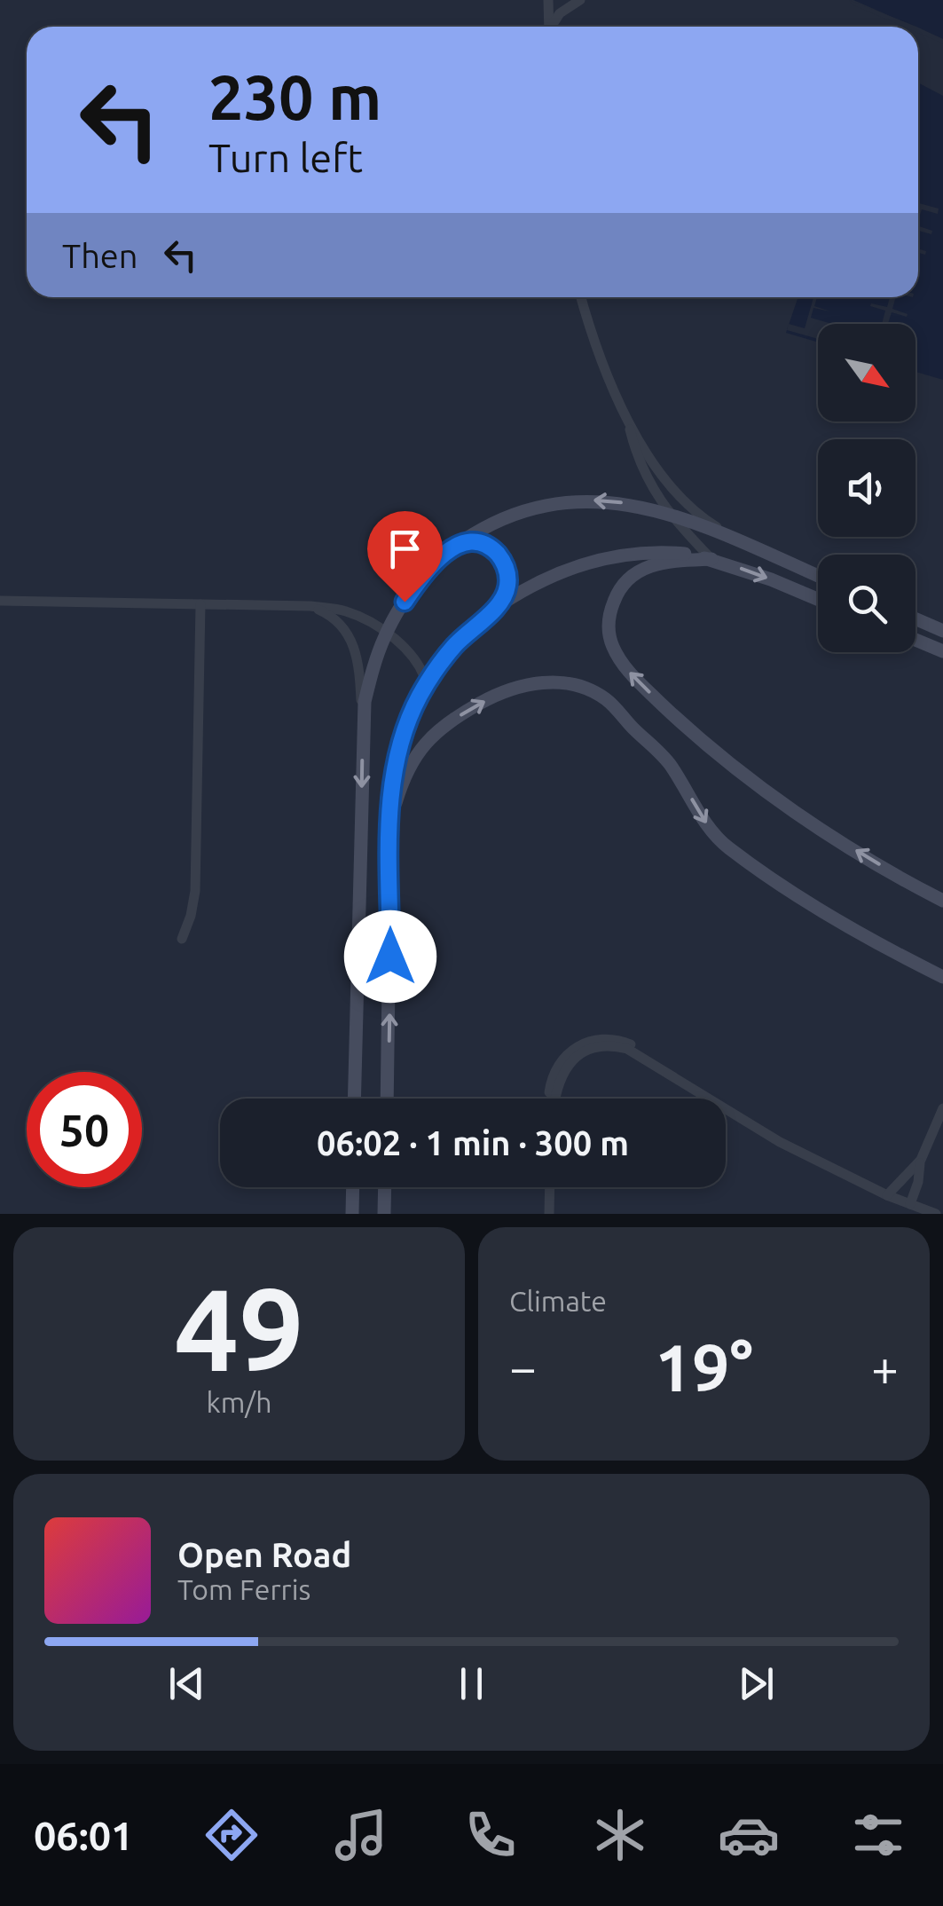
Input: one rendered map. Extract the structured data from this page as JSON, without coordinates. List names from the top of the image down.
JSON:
{
  "north": "bottom right",
  "page": {
    "turn": ["230 m", "Turn left"],
    "then": "Then",
    "limit": "50",
    "trip": "06:02 · 1 min · 300 m",
    "tile": [
      ["49", "km/h"],
      "Climate"
    ],
    "heat": ["−", "19°", "+"],
    "song": ["Open Road", "Tom Ferris"],
    "tabs": "06:01"
  }
}
